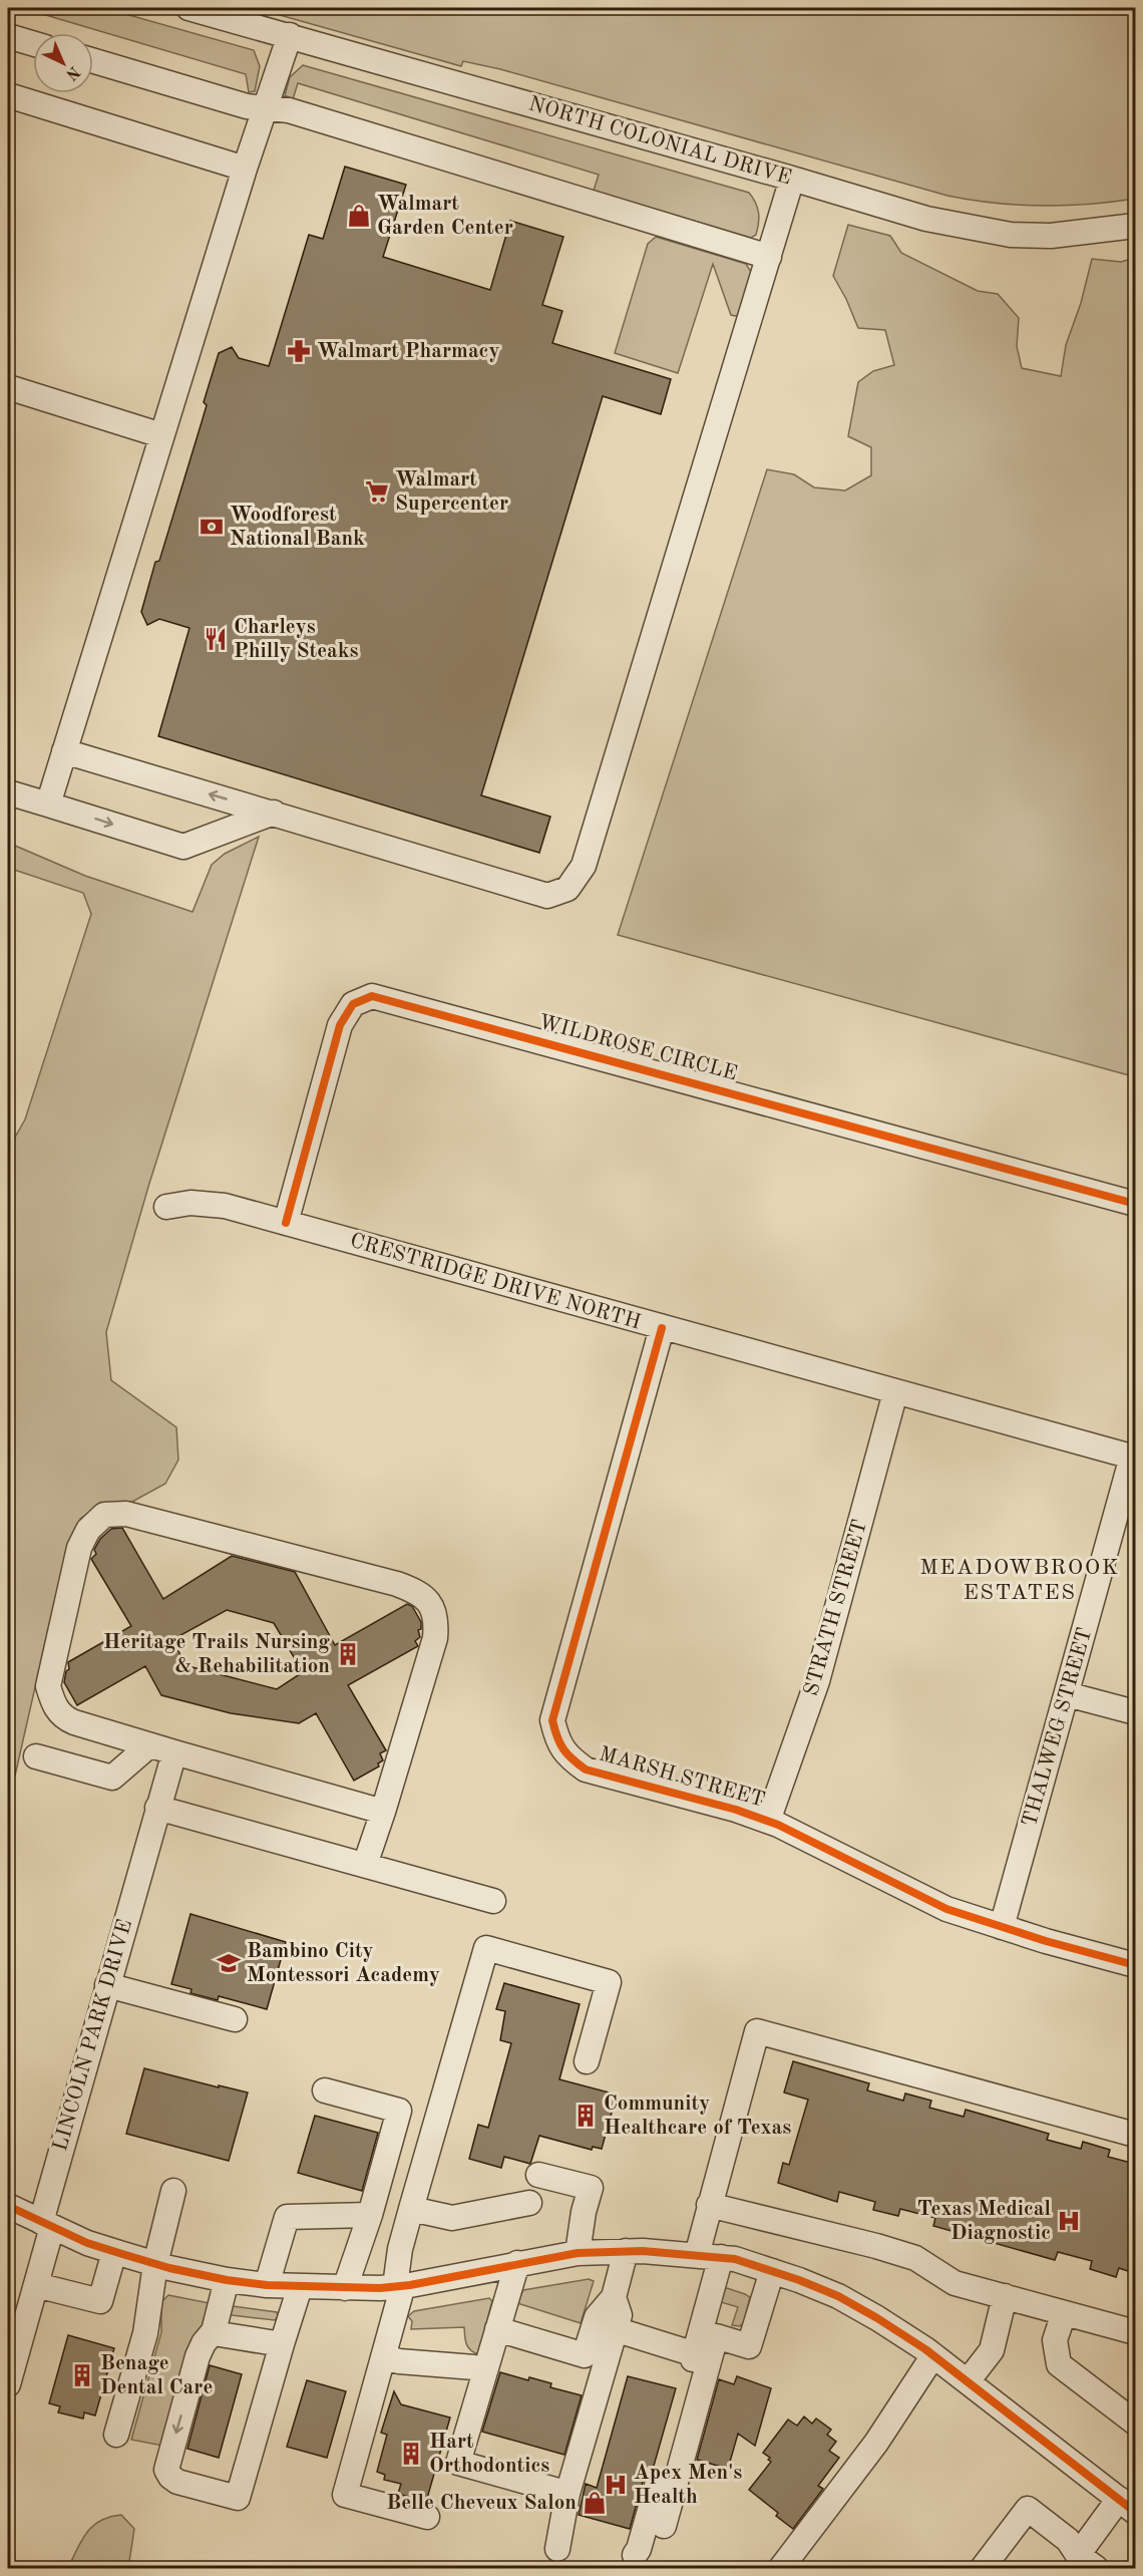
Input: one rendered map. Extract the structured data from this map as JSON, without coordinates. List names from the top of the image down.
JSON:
{
  "streets": {
    "street": [
      "NORTH COLONIAL DRIVE",
      "WILDROSE CIRCLE",
      "CRESTRIDGE DRIVE NORTH",
      "STRATH STREET",
      "THALWEG STREET",
      "MARSH STREET",
      "LINCOLN PARK DRIVE"
    ]
  },
  "crossings": [
    ["WILDROSE CIRCLE", "CRESTRIDGE DRIVE NORTH"],
    ["CRESTRIDGE DRIVE NORTH", "STRATH STREET"],
    ["CRESTRIDGE DRIVE NORTH", "THALWEG STREET"],
    ["CRESTRIDGE DRIVE NORTH", "MARSH STREET"],
    ["STRATH STREET", "MARSH STREET"],
    ["THALWEG STREET", "MARSH STREET"]
  ],
  "districts": ["MEADOWBROOK ESTATES"],
  "places": {
    "shop": ["Walmart Garden Center", "Belle Cheveux Salon"],
    "pharmacy": ["Walmart Pharmacy"],
    "supermarket": ["Walmart Supercenter"],
    "bank": ["Woodforest National Bank"],
    "restaurant": ["Charleys Philly Steaks"],
    "building": [
      "Heritage Trails Nursing & Rehabilitation",
      "Community Healthcare of Texas",
      "Benage Dental Care",
      "Hart Orthodontics"
    ],
    "school or university": ["Bambino City Montessori Academy"],
    "hospital": ["Texas Medical Diagnostic", "Apex Men's Health"]
  },
  "north": "bottom right"
}
